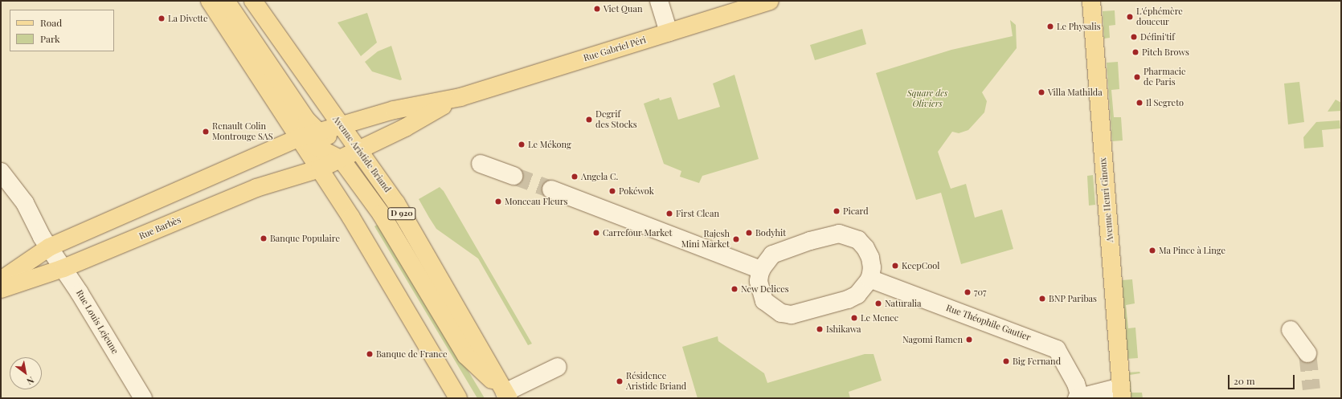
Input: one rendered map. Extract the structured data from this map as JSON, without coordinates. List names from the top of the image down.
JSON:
{
  "streets": {
    "main road": [
      "Rue Gabriel Péri",
      "Avenue Aristide Briand",
      "Avenue Henri Ginoux",
      "D 920",
      "Rue Barbès"
    ],
    "street": ["Rue Louis Lejeune", "Rue Théophile Gautier"]
  },
  "crossings": [
    ["Rue Gabriel Péri", "Avenue Aristide Briand"],
    ["Rue Gabriel Péri", "Rue Barbès"],
    ["Rue Barbès", "Rue Louis Lejeune"]
  ],
  "parks": ["Square des Oliviers"],
  "places": [
    "Viet Quan",
    "L'éphémère douceur",
    "La Divette",
    "Le Physalis",
    "Défini'tif",
    "Pitch Brows",
    "Pharmacie de Paris",
    "Villa Mathilda",
    "Il Segreto",
    "Degrif des Stocks",
    "Renault Colin Montrouge SAS",
    "Le Mékong",
    "Angela C.",
    "Pokéwok",
    "Monceau Fleurs",
    "Picard",
    "First Clean",
    "Carrefour Market",
    "Bodyhit",
    "Banque Populaire",
    "Rajesh Mini Market",
    "Ma Pince à Linge",
    "KeepCool",
    "New Delices",
    "707",
    "BNP Paribas",
    "Naturalia",
    "Le Menec",
    "Ishikawa",
    "Nagomi Ramen",
    "Banque de France",
    "Big Fernand",
    "Résidence Aristide Briand"
  ],
  "legend": ["Road", "Park"],
  "scale_bar": "20 m",
  "north": "bottom right"
}
